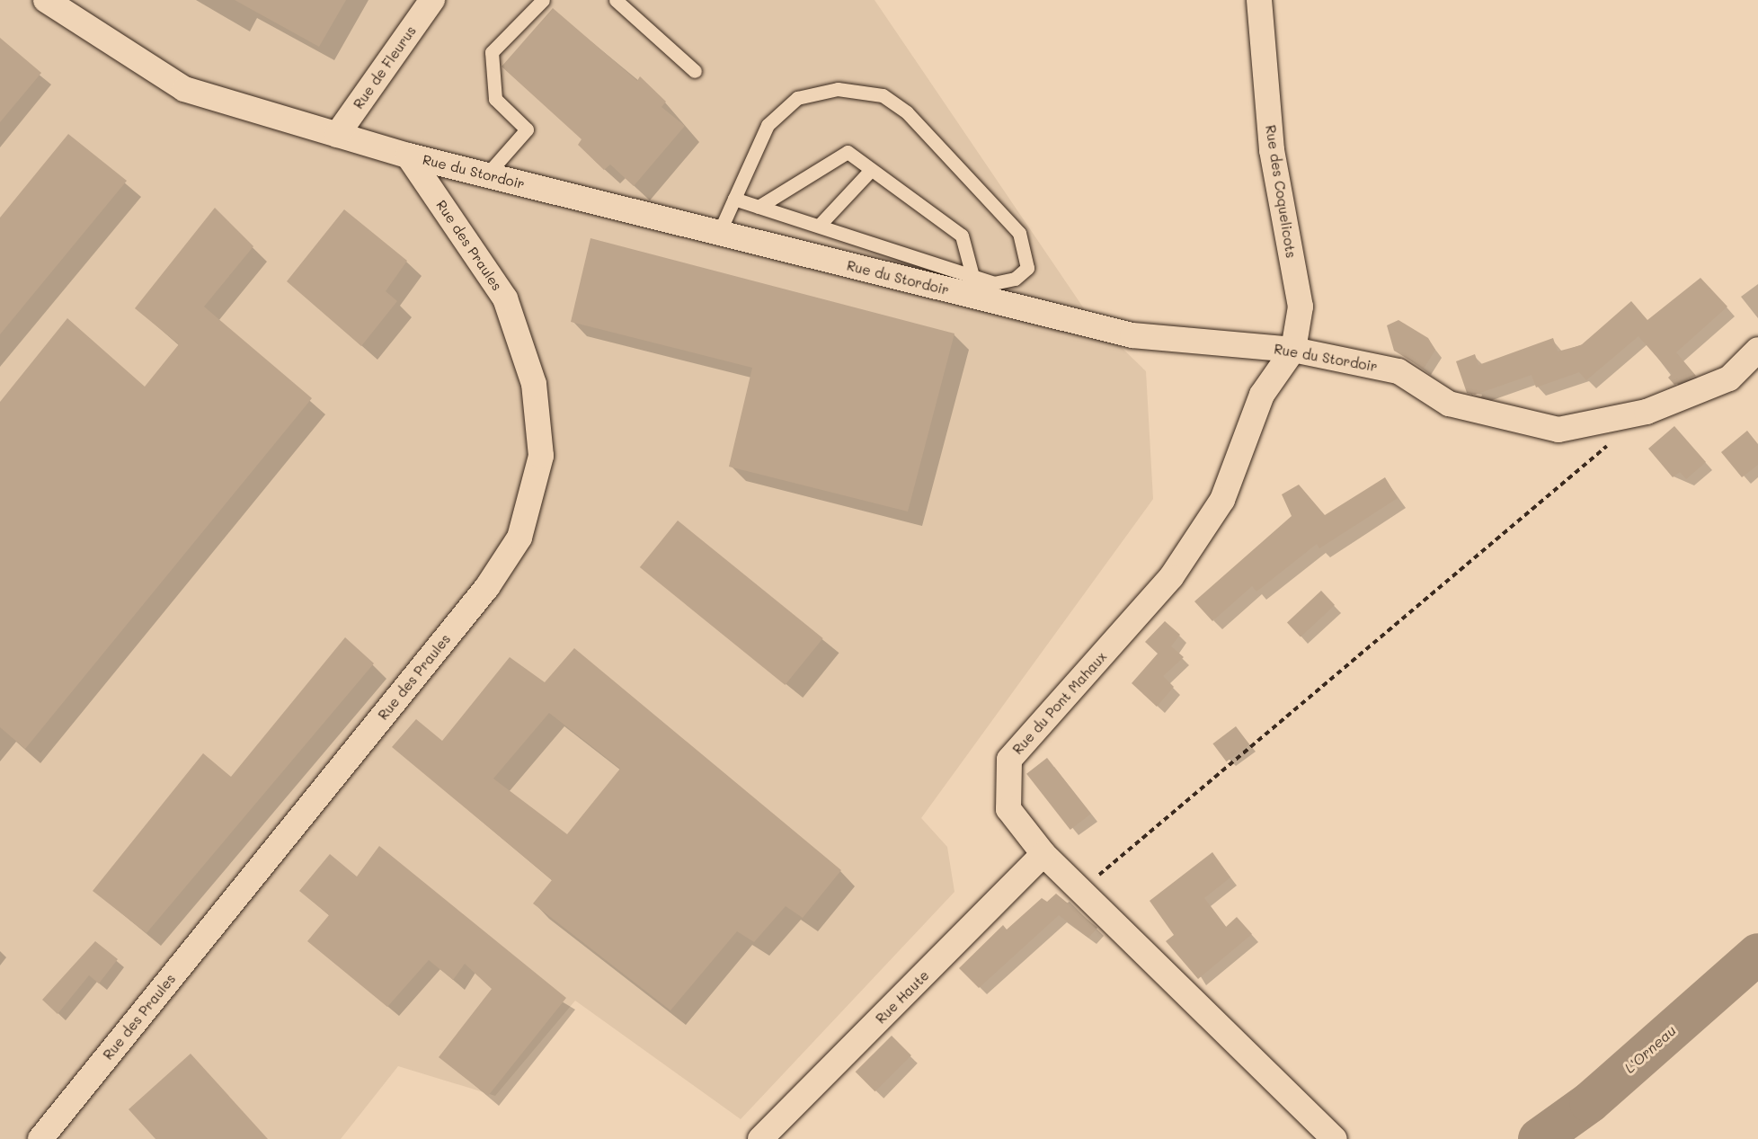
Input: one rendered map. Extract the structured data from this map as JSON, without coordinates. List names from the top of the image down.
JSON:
{
  "streets": {
    "street": [
      "Rue de Fleurus",
      "Rue du Stordoir",
      "Rue des Coquelicots",
      "Rue des Praules",
      "Rue du Pont Mahaux",
      "Rue Haute"
    ]
  },
  "crossings": [
    ["Rue de Fleurus", "Rue du Stordoir"],
    ["Rue du Stordoir", "Rue des Coquelicots"],
    ["Rue du Stordoir", "Rue des Praules"],
    ["Rue du Stordoir", "Rue du Pont Mahaux"],
    ["Rue des Coquelicots", "Rue du Pont Mahaux"],
    ["Rue du Pont Mahaux", "Rue Haute"]
  ],
  "water": ["L'Orneau"]
}
